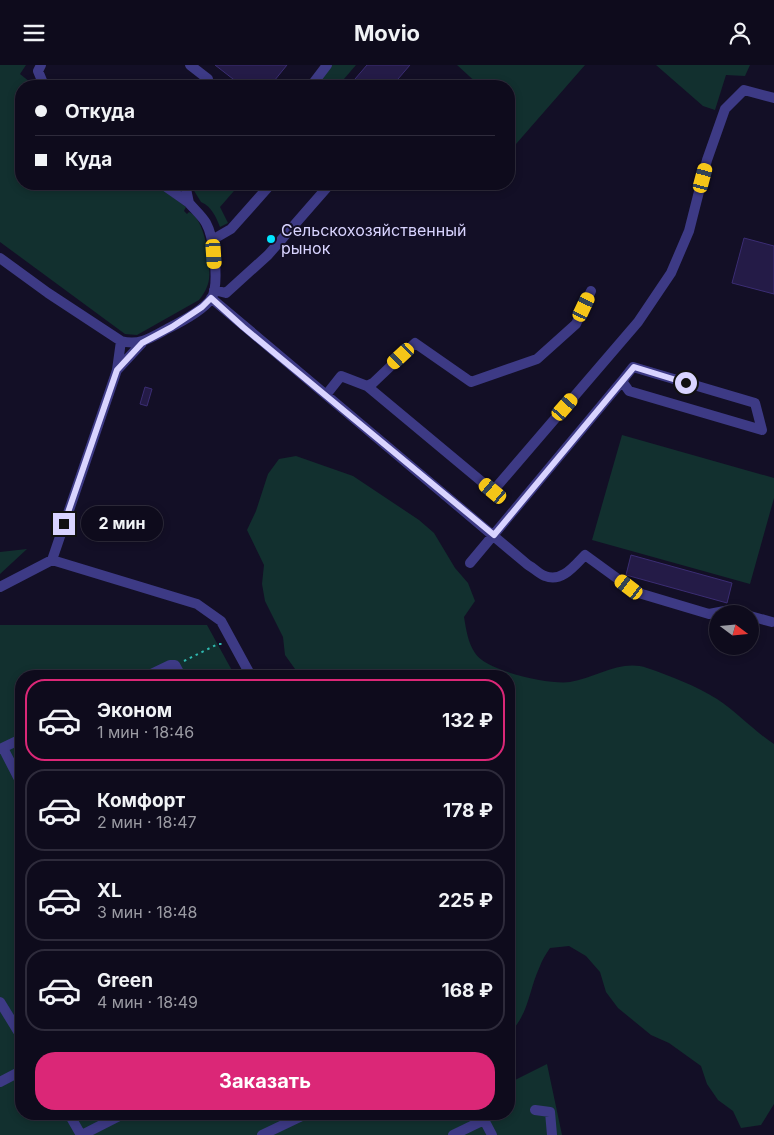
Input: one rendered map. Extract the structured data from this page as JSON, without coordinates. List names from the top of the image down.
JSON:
{
  "places": ["Сельскохозяйственный рынок"],
  "north": "right",
  "page": {
    "header": "Movio",
    "banner": ["Откуда", "Куда"],
    "bubble": "2 мин",
    "list": [
      {
        "name": "Эконом",
        "note": "1 мин · 18:46",
        "value": "132 ₽"
      },
      {
        "name": "Комфорт",
        "note": "2 мин · 18:47",
        "value": "178 ₽"
      },
      {
        "name": "XL",
        "note": "3 мин · 18:48",
        "value": "225 ₽"
      },
      {
        "name": "Green",
        "note": "4 мин · 18:49",
        "value": "168 ₽"
      }
    ],
    "buttons": "Заказать"
  }
}
